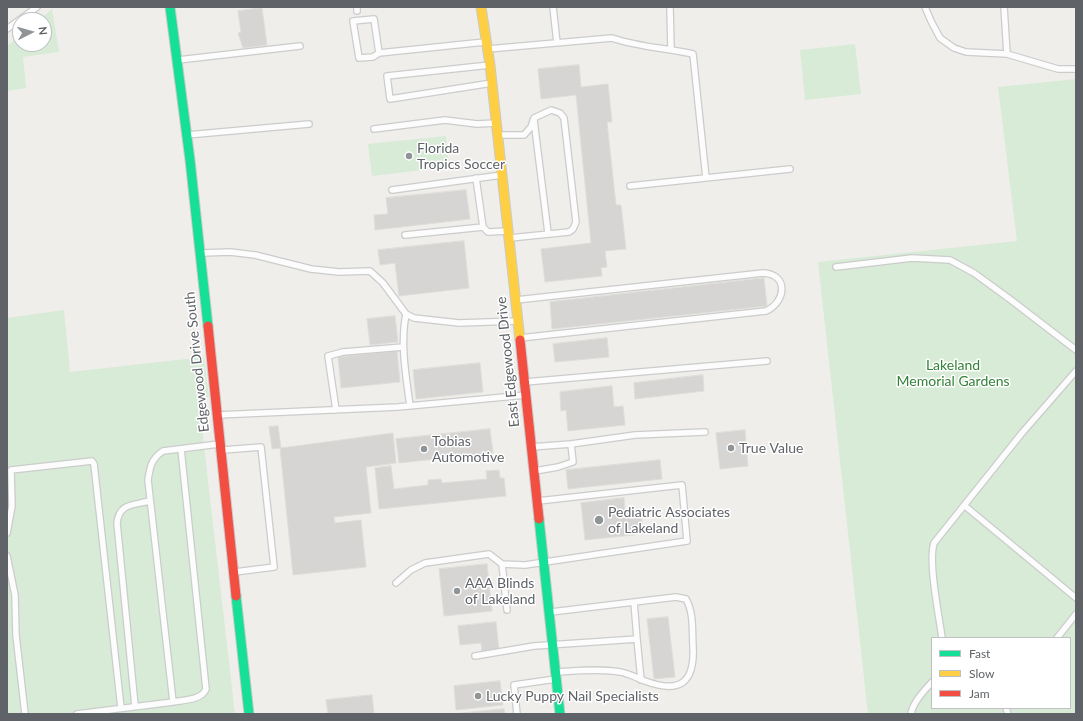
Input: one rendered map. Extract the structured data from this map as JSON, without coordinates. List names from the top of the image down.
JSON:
{
  "streets": {
    "main road": ["Edgewood Drive South", "East Edgewood Drive"]
  },
  "parks": ["Lakeland Memorial Gardens"],
  "places": [
    "Florida Tropics Soccer",
    "True Value",
    "Tobias Automotive",
    "Pediatric Associates of Lakeland",
    "AAA Blinds of Lakeland",
    "Lucky Puppy Nail Specialists"
  ],
  "legend": ["Fast", "Slow", "Jam"],
  "north": "right"
}
